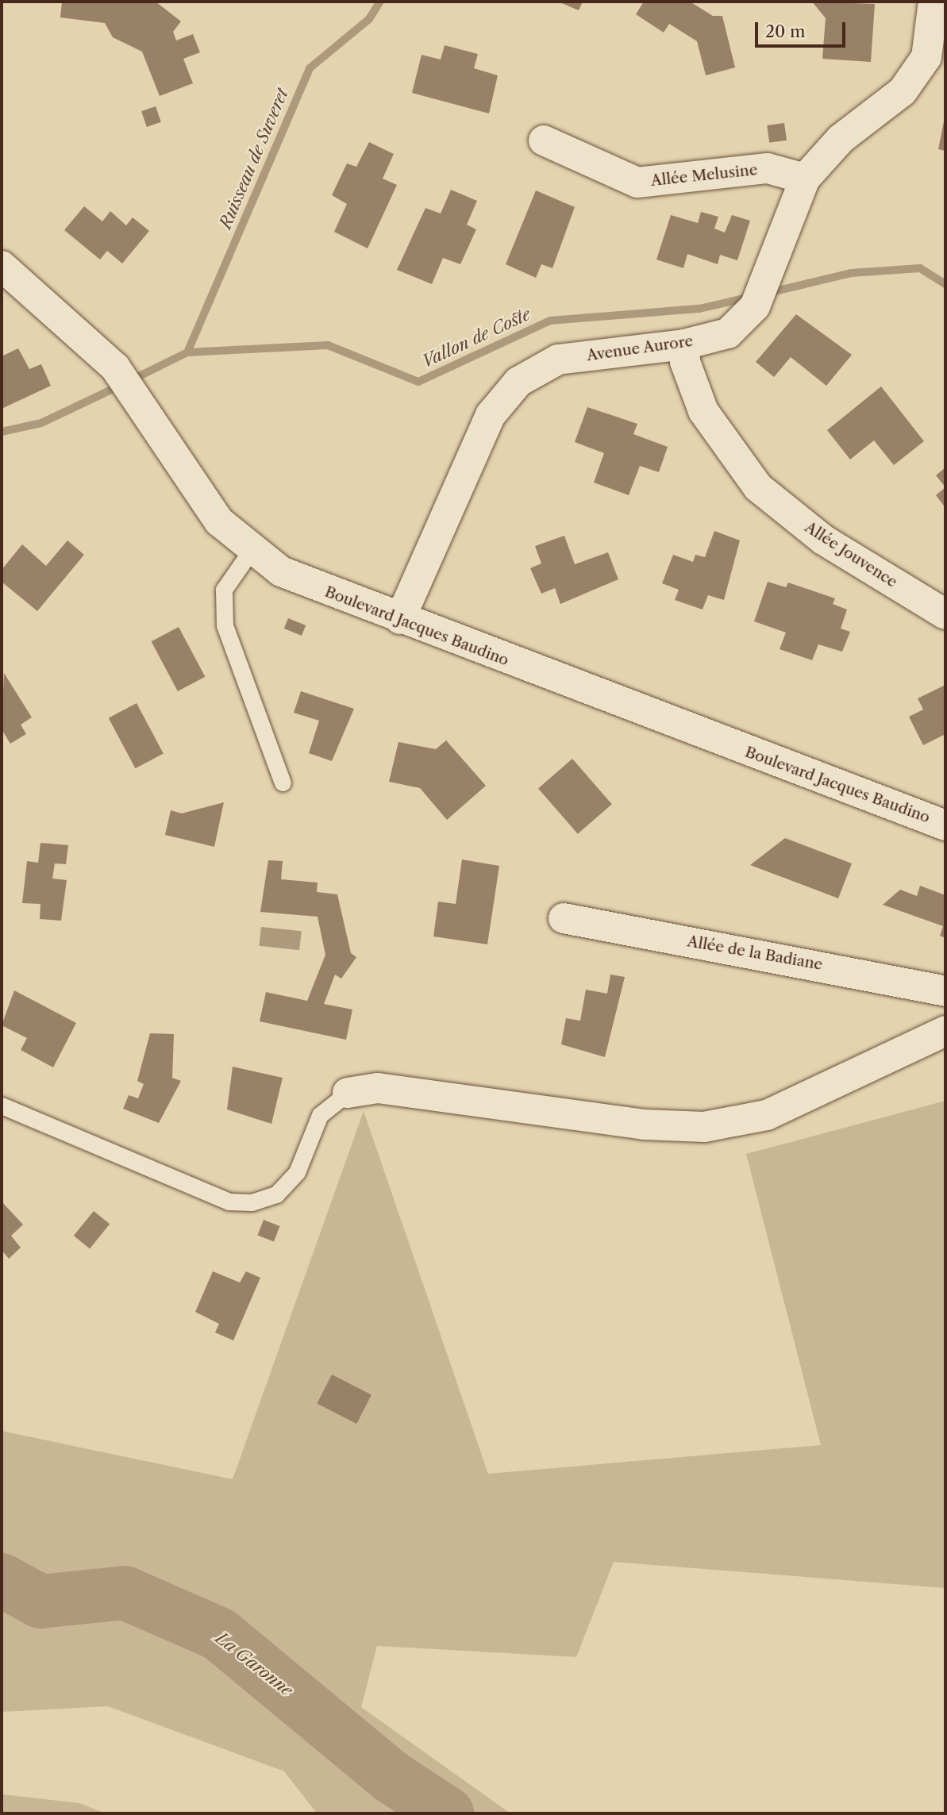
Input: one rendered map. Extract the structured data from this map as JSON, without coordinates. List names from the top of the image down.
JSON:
{
  "streets": {
    "street": [
      "Allée Melusine",
      "Avenue Aurore",
      "Allée Jouvence",
      "Boulevard Jacques Baudino",
      "Allée de la Badiane"
    ]
  },
  "crossings": [
    ["Allée Melusine", "Avenue Aurore"],
    ["Avenue Aurore", "Allée Jouvence"],
    ["Avenue Aurore", "Boulevard Jacques Baudino"]
  ],
  "water": ["Ruisseau de Suveret", "Vallon de Coste", "La Garonne"],
  "scale_bar": "20 m"
}
